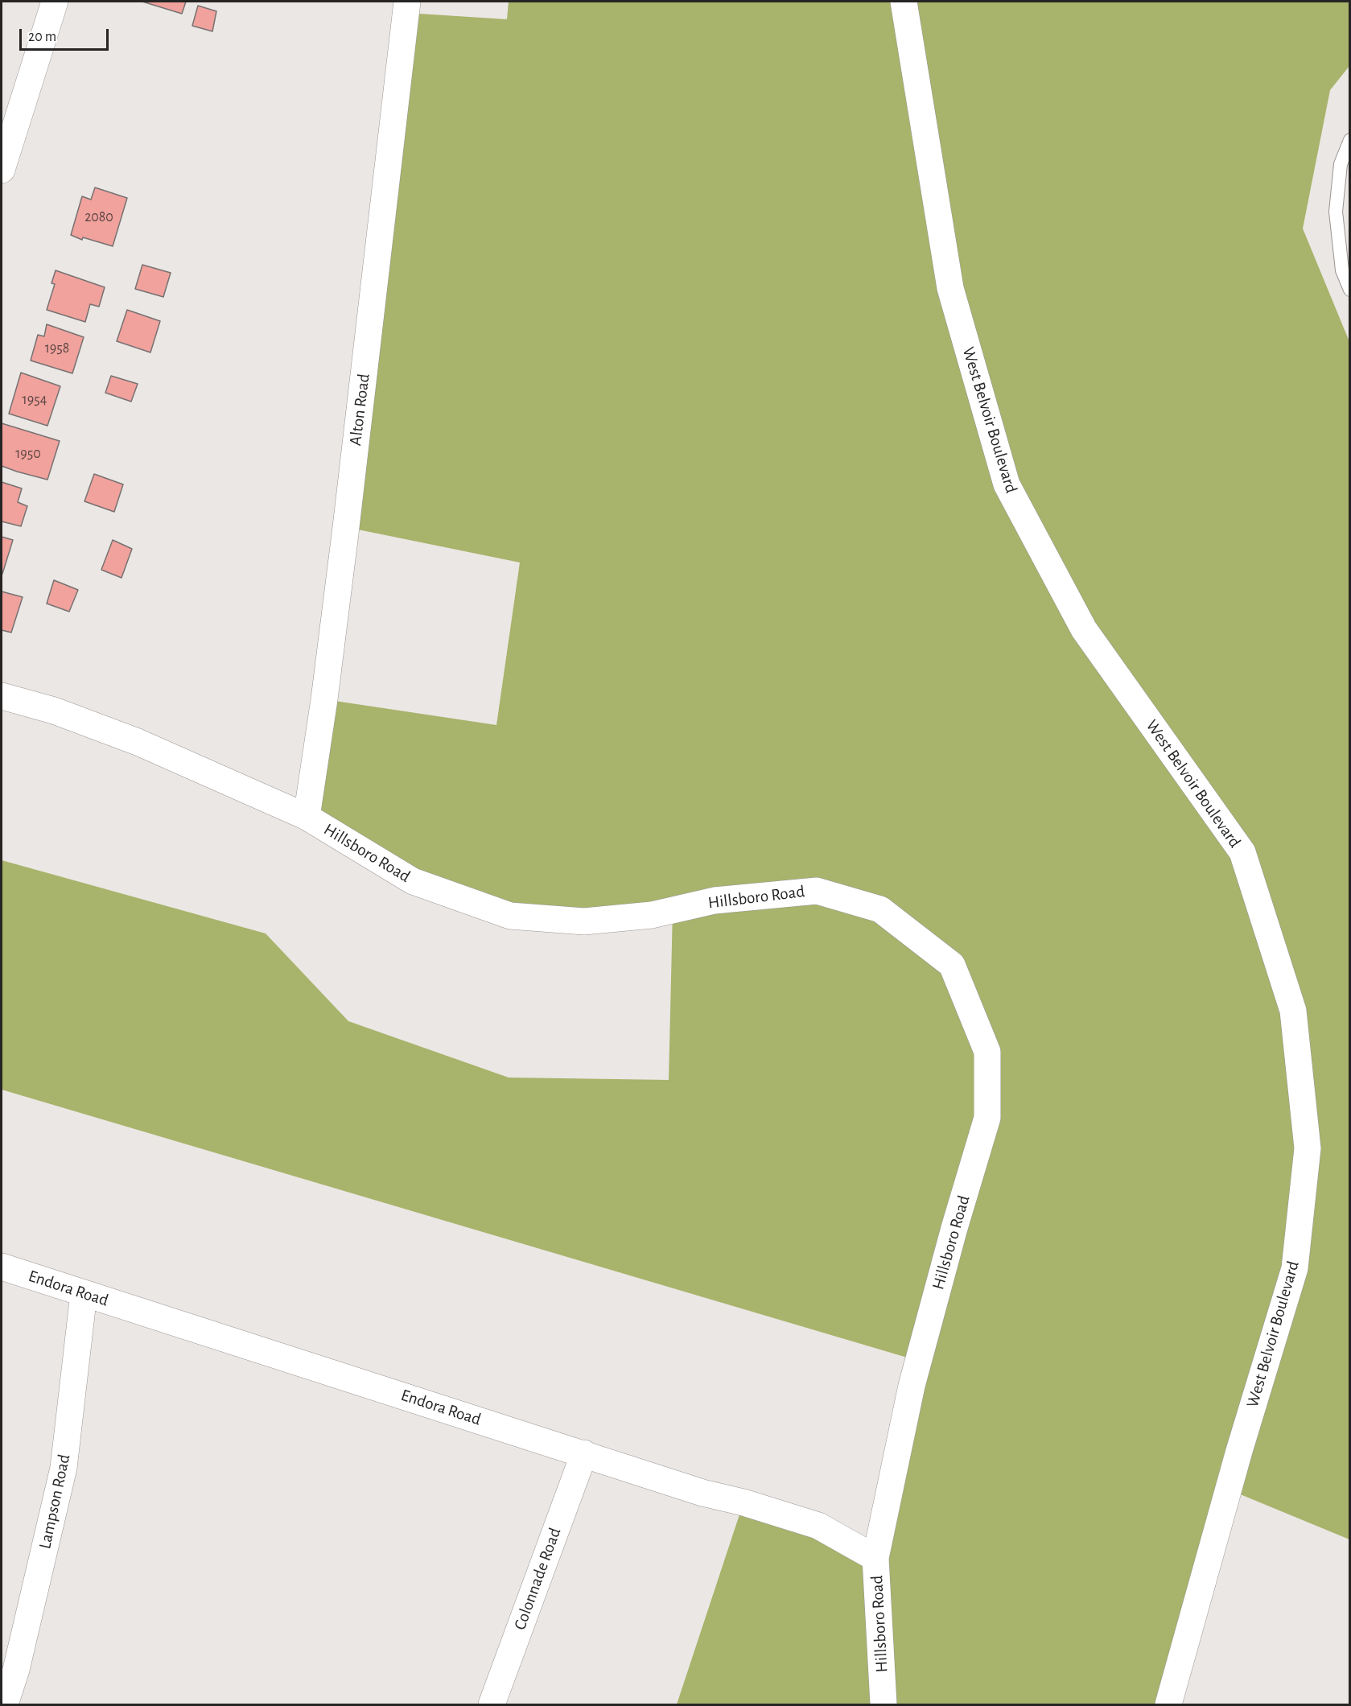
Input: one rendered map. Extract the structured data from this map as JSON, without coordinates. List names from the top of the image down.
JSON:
{
  "streets": {
    "street": [
      "Alton Road",
      "West Belvoir Boulevard",
      "Hillsboro Road",
      "Endora Road",
      "Lampson Road",
      "Colonnade Road"
    ]
  },
  "crossings": [
    ["Alton Road", "Hillsboro Road"],
    ["Hillsboro Road", "Endora Road"],
    ["Endora Road", "Lampson Road"],
    ["Endora Road", "Colonnade Road"]
  ],
  "house_numbers": [
    "2080",
    "1958",
    "1954",
    "1950"
  ],
  "scale_bar": "20 m"
}
